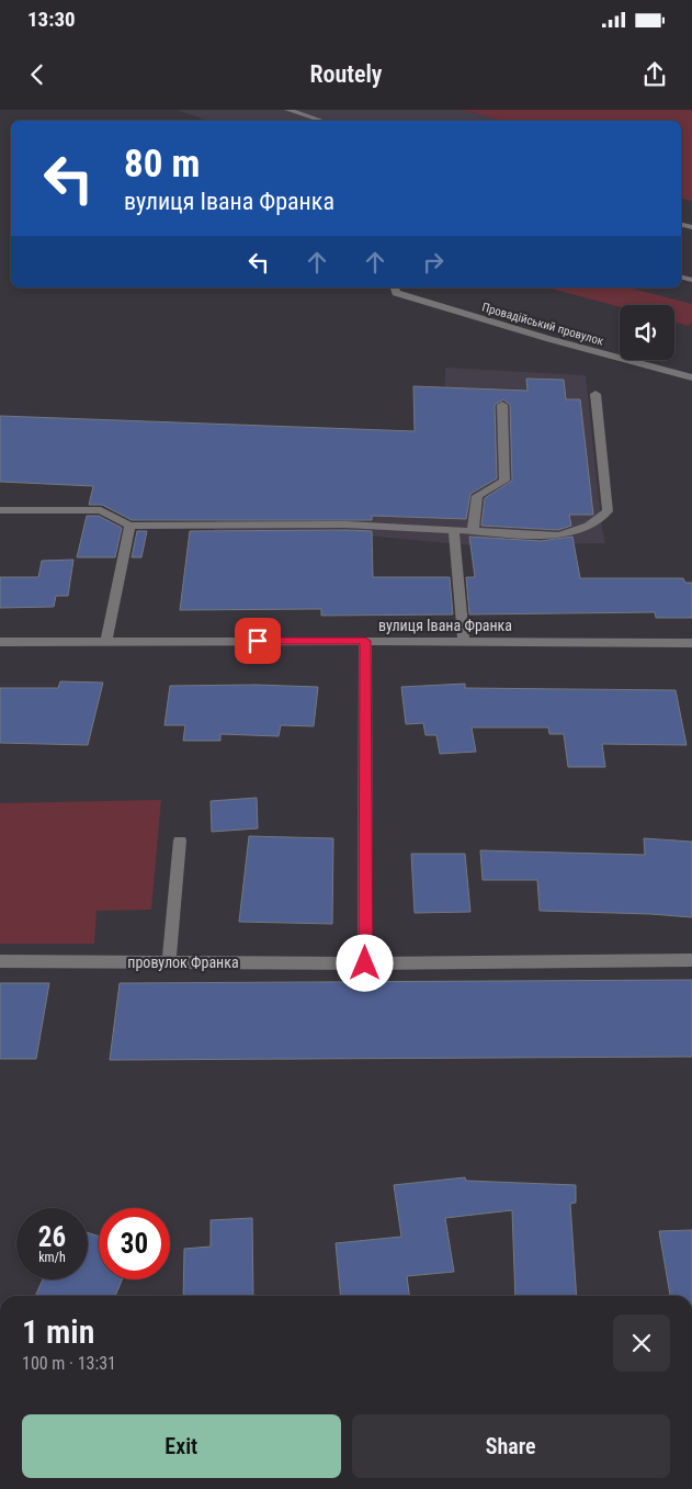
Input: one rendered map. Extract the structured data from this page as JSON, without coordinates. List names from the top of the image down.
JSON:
{
  "streets": {
    "street": ["Провадійський провулок", "вулиця Івана Франка", "провулок Франка"]
  },
  "page": {
    "status": "13:30",
    "header": "Routely",
    "turn": ["80 m", "вулиця Івана Франка"],
    "speed": "26 km/h",
    "limit": "30",
    "heading": ["1 min", "100 m · 13:31"],
    "buttons": ["Exit", "Share"]
  }
}
